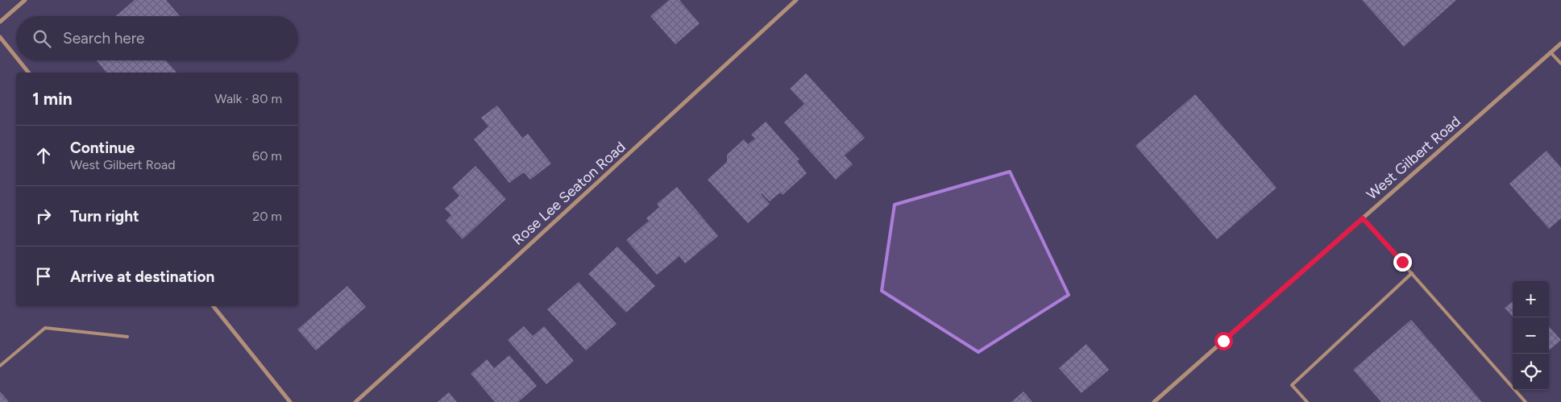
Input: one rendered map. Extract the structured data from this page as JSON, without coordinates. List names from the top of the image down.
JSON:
{
  "streets": {
    "street": ["West Gilbert Road", "Rose Lee Seaton Road"]
  },
  "page": {
    "search": "Search here",
    "heading": ["1 min", "Walk · 80 m"],
    "list": [
      ["Continue", "West Gilbert Road", "60 m"],
      ["Turn right", "20 m"],
      "Arrive at destination"
    ],
    "map_buttons": ["+", "−"]
  }
}
